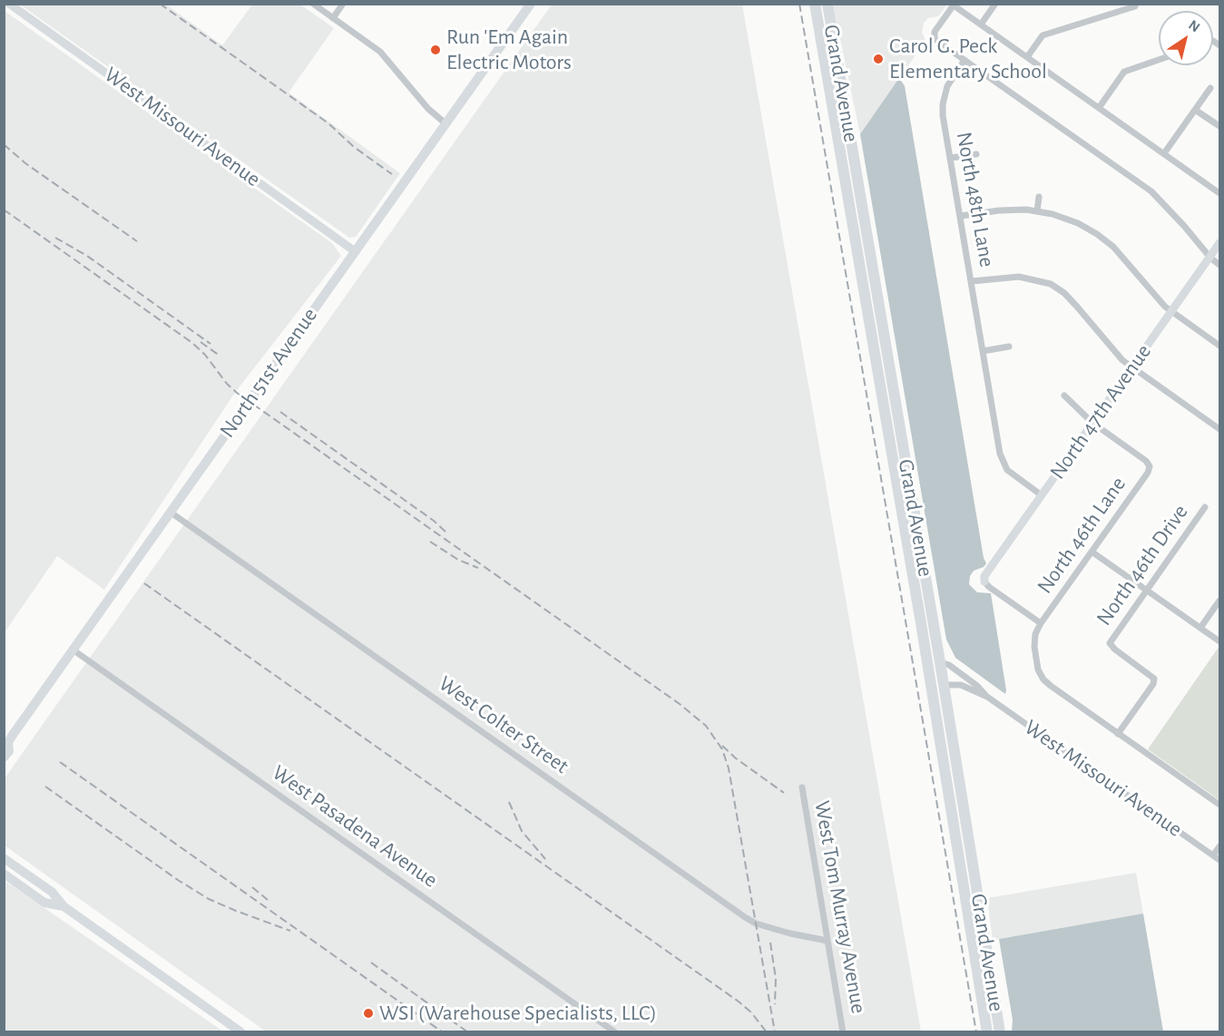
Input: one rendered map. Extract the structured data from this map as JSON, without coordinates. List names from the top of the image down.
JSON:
{
  "streets": {
    "highway": ["Grand Avenue"],
    "main road": ["North 51st Avenue"],
    "street": [
      "West Missouri Avenue",
      "North 48th Lane",
      "North 47th Avenue",
      "North 46th Lane",
      "North 46th Drive",
      "West Colter Street",
      "West Pasadena Avenue",
      "West Tom Murray Avenue"
    ]
  },
  "crossings": [
    ["Grand Avenue", "West Missouri Avenue"],
    ["West Missouri Avenue", "North 51st Avenue"],
    ["North 48th Lane", "North 47th Avenue"],
    ["North 51st Avenue", "West Colter Street"],
    ["North 51st Avenue", "West Pasadena Avenue"],
    ["North 47th Avenue", "North 46th Lane"],
    ["West Colter Street", "West Tom Murray Avenue"]
  ],
  "places": ["Run 'Em Again Electric Motors", "Carol G. Peck Elementary School", "WSI (Warehouse Specialists, LLC)"],
  "north": "top right"
}
